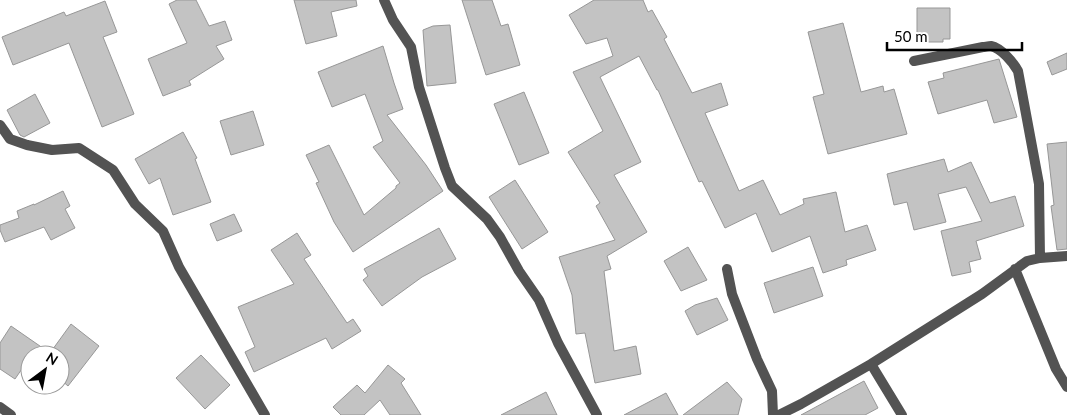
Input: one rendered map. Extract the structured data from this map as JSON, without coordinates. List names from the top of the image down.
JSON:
{
  "scale_bar": "50 m",
  "north": "top right"
}
